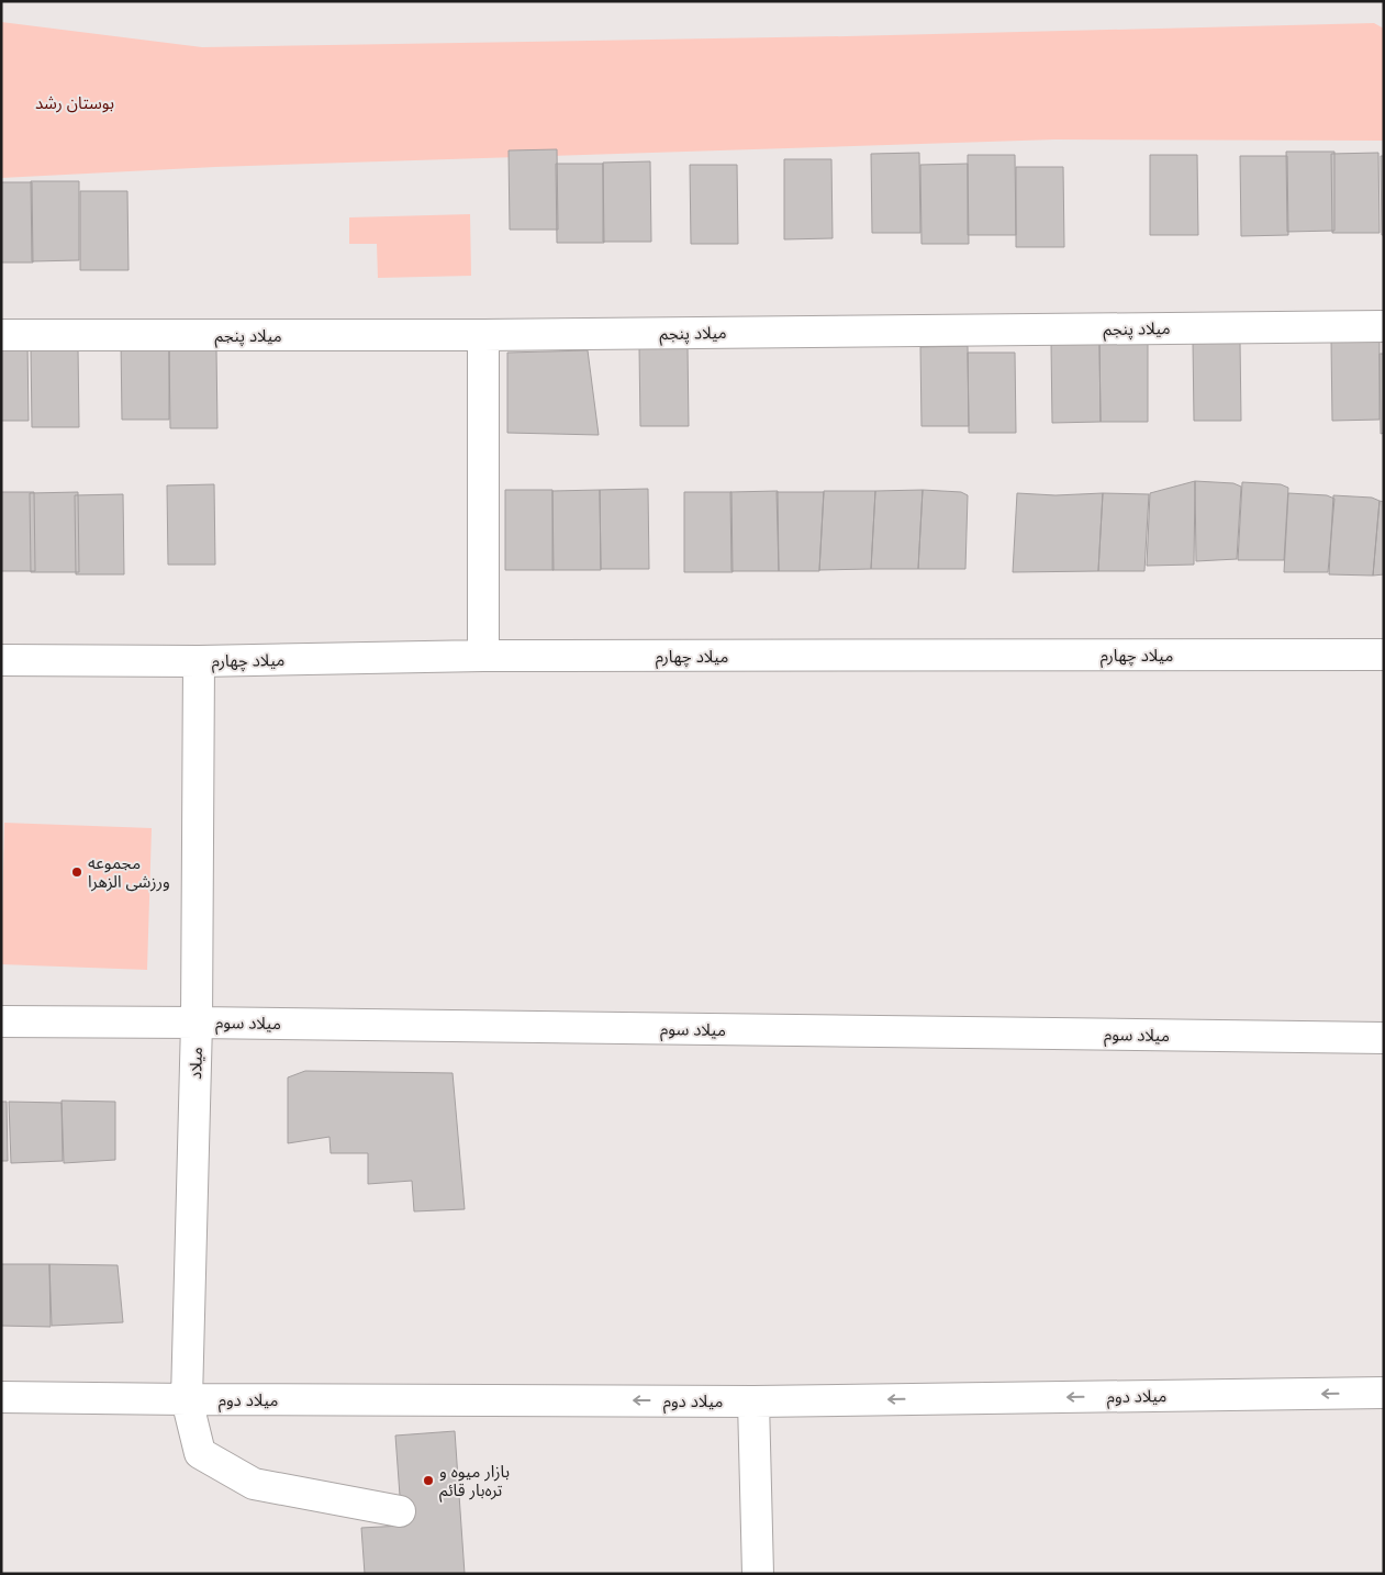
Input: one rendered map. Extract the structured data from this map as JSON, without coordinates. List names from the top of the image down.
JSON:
{
  "streets": {
    "street": [
      "میلاد پنجم",
      "میلاد چهارم",
      "میلاد سوم",
      "میلاد",
      "میلاد دوم"
    ]
  },
  "crossings": [
    ["میلاد چهارم", "میلاد"],
    ["میلاد سوم", "میلاد"],
    ["میلاد", "میلاد دوم"]
  ],
  "one_way": ["میلاد دوم"],
  "parks": ["بوستان رشد"],
  "places": ["مجموعه ورزشی الزهرا", "بازار میوه و تره‌بار قائم"]
}
